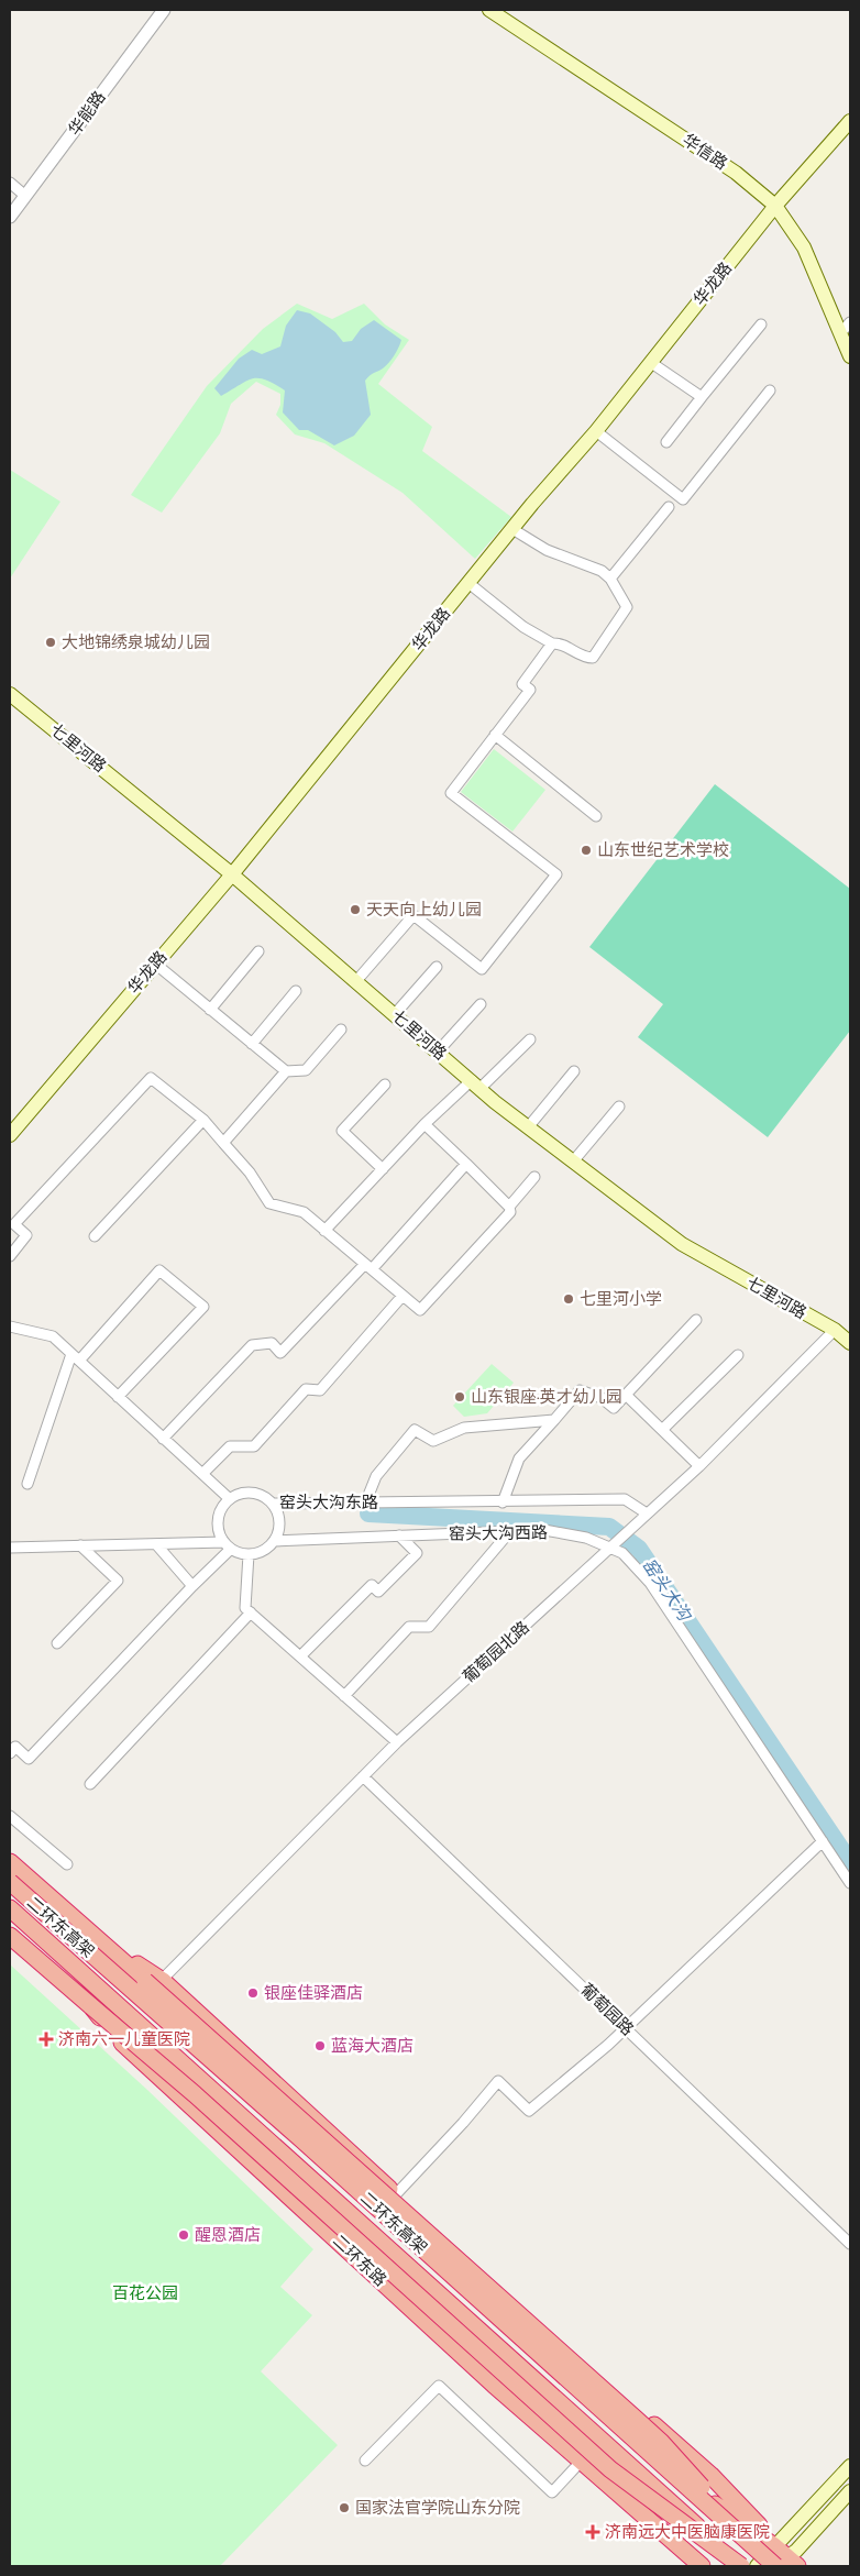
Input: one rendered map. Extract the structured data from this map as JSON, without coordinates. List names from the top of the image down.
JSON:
{
  "streets": {
    "highway": ["二环东高架", "二环东路"],
    "main road": ["华信路", "华龙路", "七里河路"],
    "street": [
      "华能路",
      "窑头大沟东路",
      "窑头大沟西路",
      "葡萄园北路",
      "葡萄园路"
    ]
  },
  "crossings": [
    ["华信路", "华龙路"],
    ["华龙路", "七里河路"],
    ["七里河路", "葡萄园北路"],
    ["窑头大沟东路", "窑头大沟西路"],
    ["窑头大沟东路", "葡萄园北路"],
    ["窑头大沟西路", "葡萄园北路"],
    ["葡萄园北路", "葡萄园路"]
  ],
  "water": ["窑头大沟"],
  "parks": ["百花公园"],
  "places": {
    "other": [
      "大地锦绣泉城幼儿园",
      "山东世纪艺术学校",
      "天天向上幼儿园",
      "七里河小学",
      "山东银座·英才幼儿园",
      "银座佳驿酒店",
      "蓝海大酒店",
      "醒恩酒店",
      "国家法官学院山东分院"
    ],
    "health": ["济南六一儿童医院", "济南远大中医脑康医院"]
  }
}
